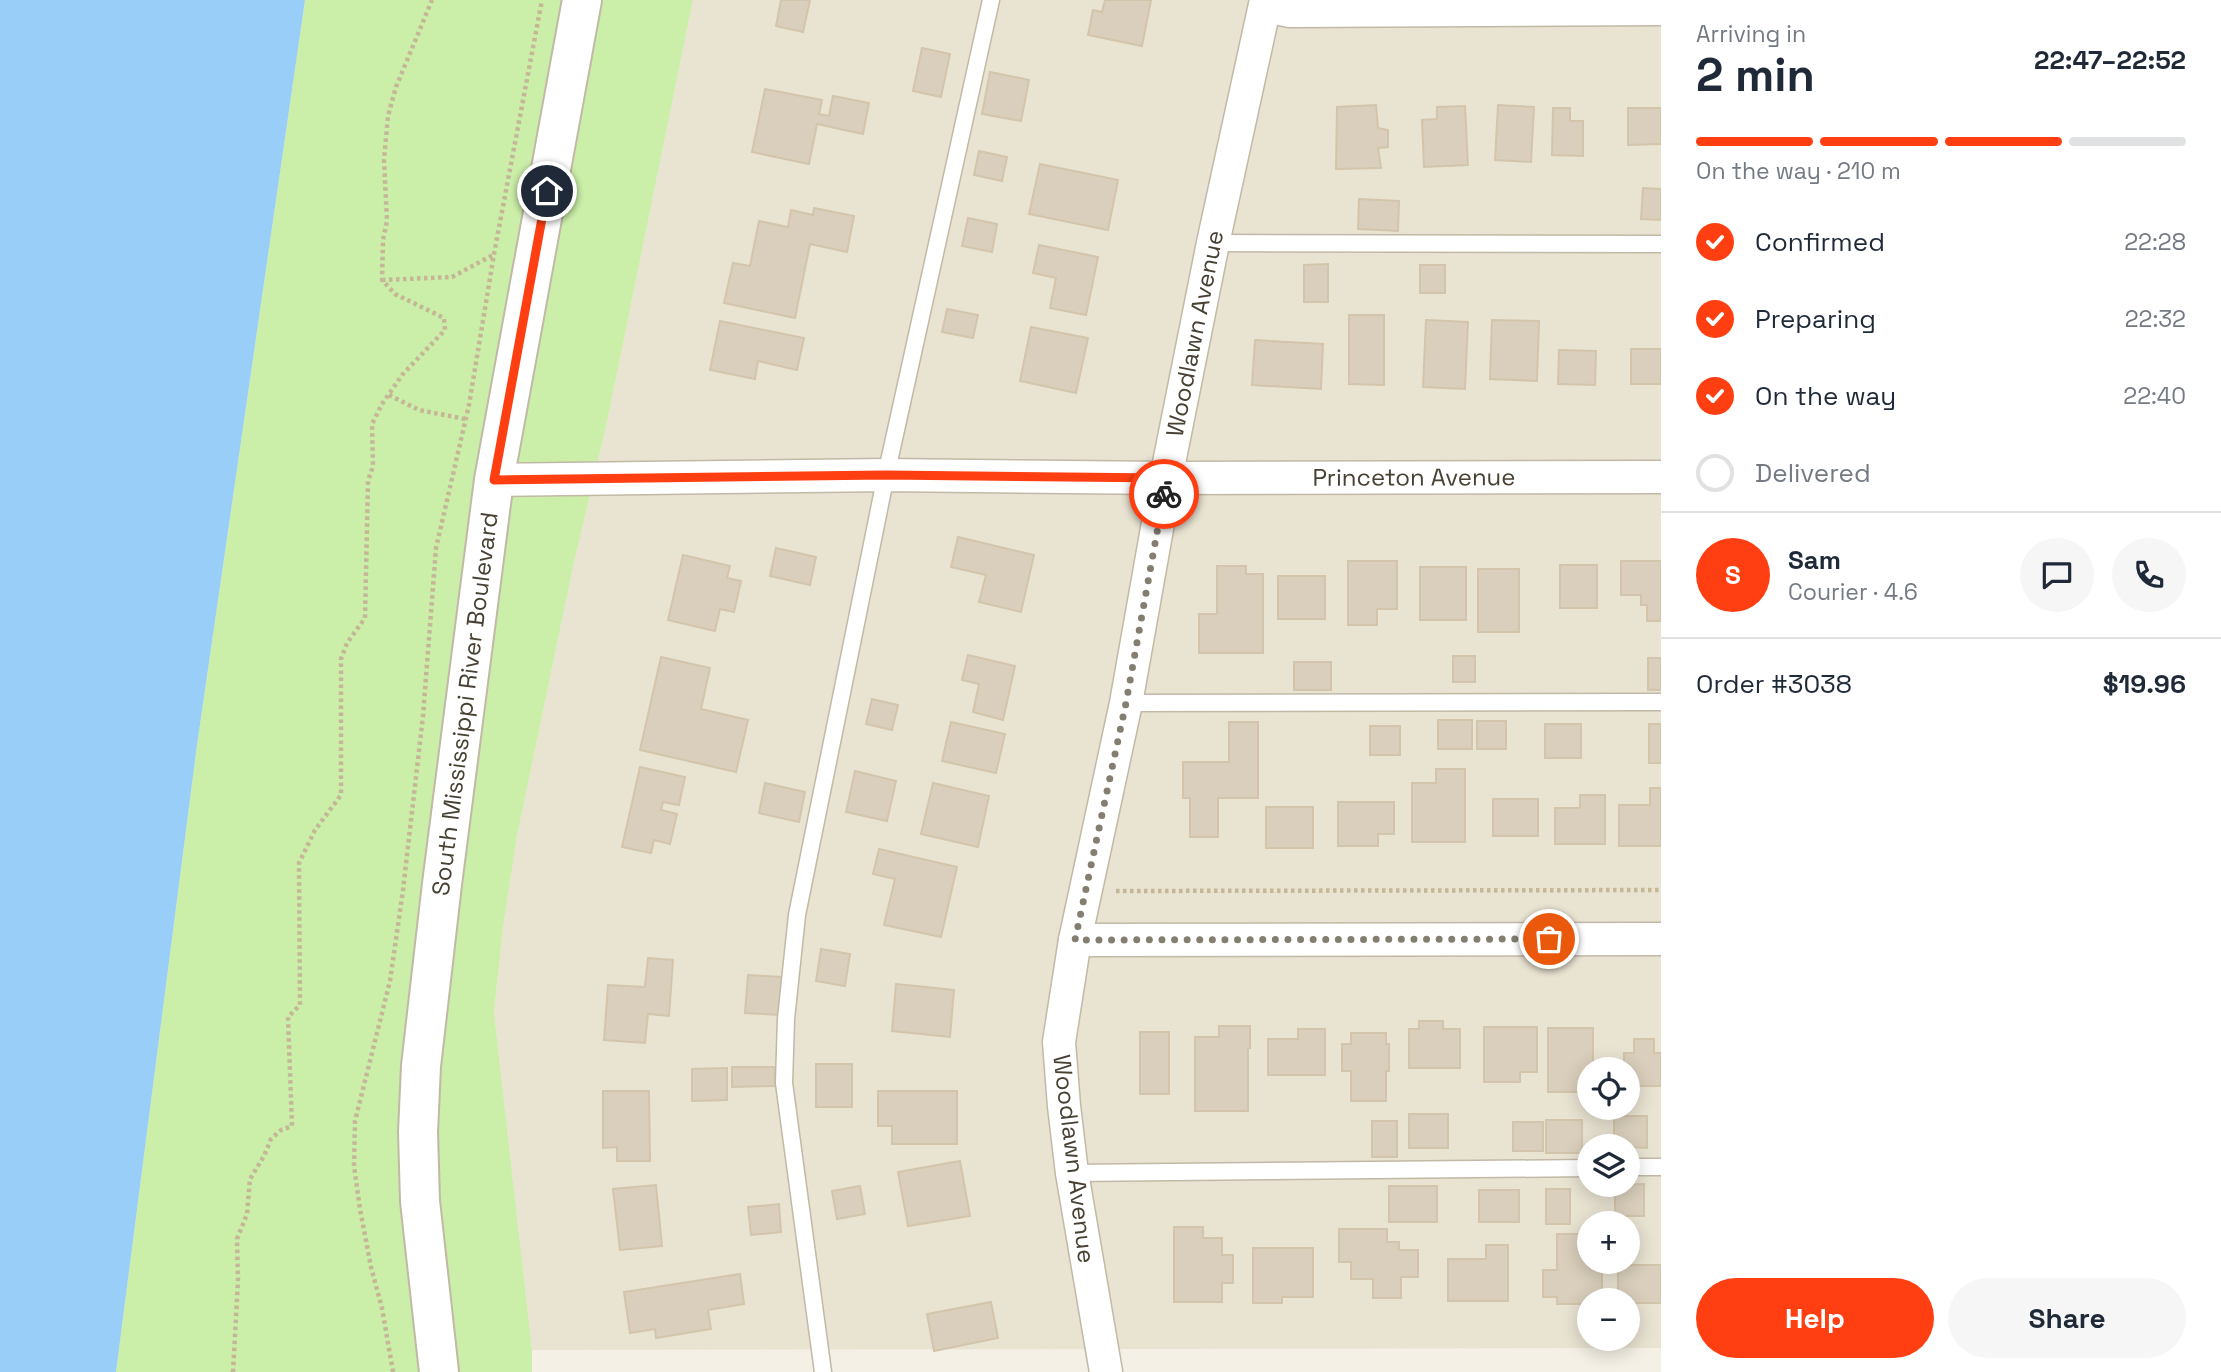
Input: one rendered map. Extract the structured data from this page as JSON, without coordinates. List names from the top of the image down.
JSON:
{
  "streets": {
    "street": ["Woodlawn Avenue", "Princeton Avenue", "South Mississippi River Boulevard"]
  },
  "crossings": [
    ["Woodlawn Avenue", "Princeton Avenue"],
    ["Princeton Avenue", "South Mississippi River Boulevard"]
  ],
  "page": {
    "heading": ["2 min", "Arriving in", "22:47–22:52"],
    "panel": [
      "Sam",
      "Courier · 4.6",
      "Order #3038",
      "$19.96"
    ],
    "bar": "On the way · 210 m",
    "list": [
      ["Confirmed", "22:28"],
      ["Preparing", "22:32"],
      ["On the way", "22:40"],
      "Delivered"
    ],
    "round": "S",
    "map_buttons": ["+", "−"],
    "buttons": ["Help", "Share"]
  }
}
